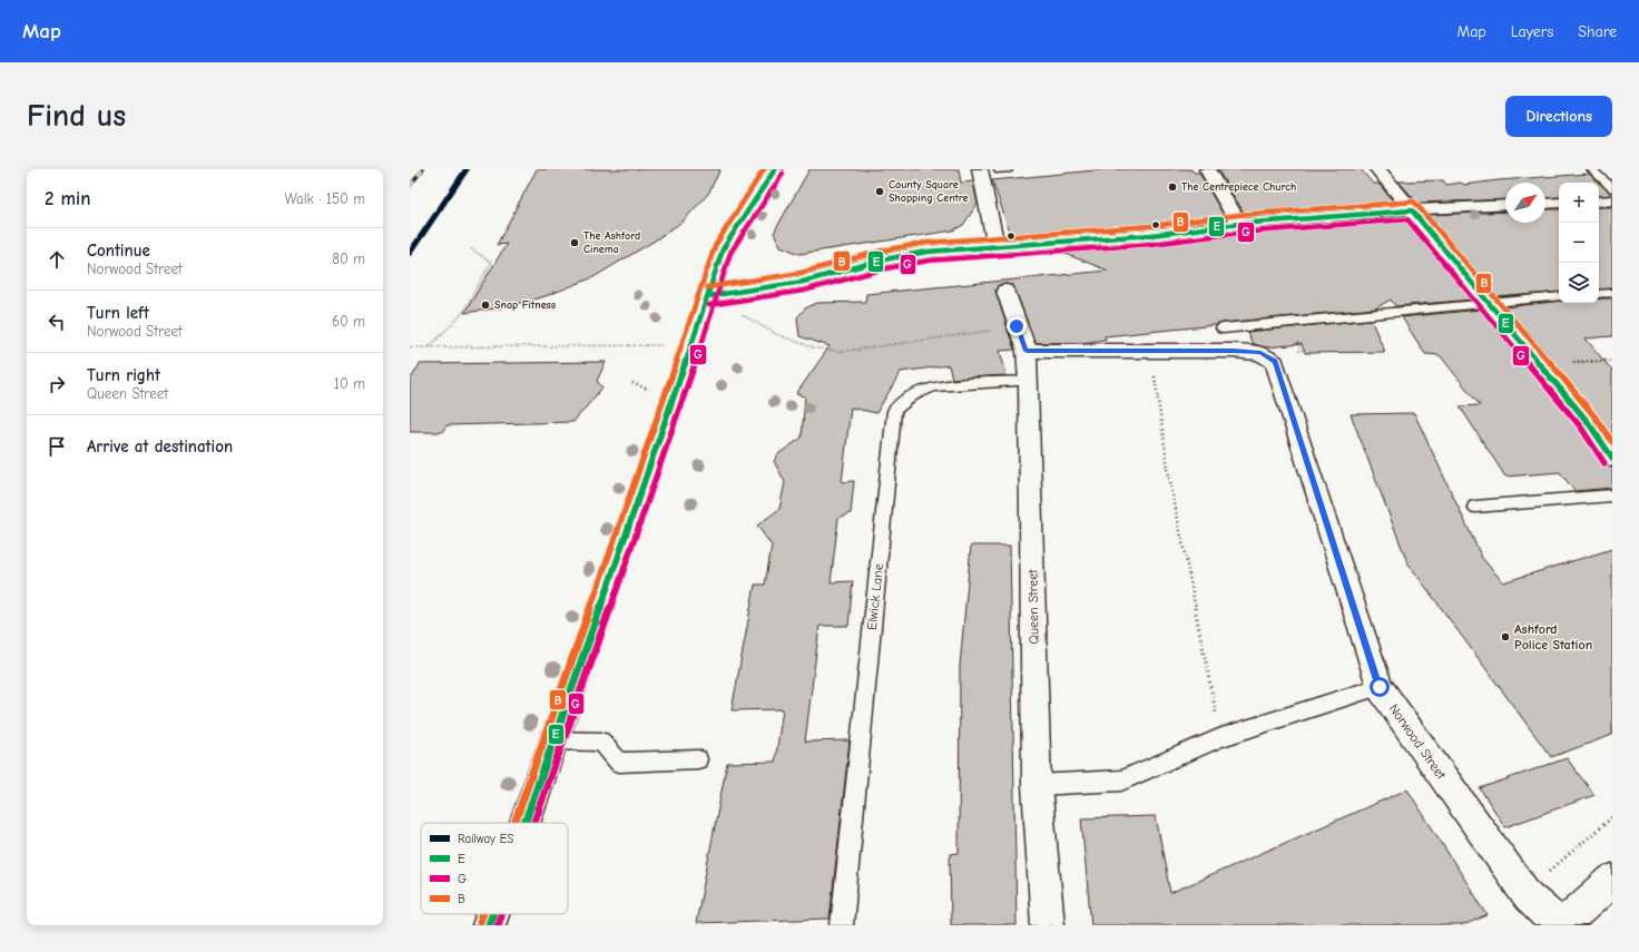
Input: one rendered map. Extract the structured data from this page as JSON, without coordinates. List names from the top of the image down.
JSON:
{
  "streets": {
    "street": ["Queen Street", "Norwood Street"],
    "lane": ["Elwick Lane"]
  },
  "crossings": [
    ["Elwick Lane", "Queen Street"],
    ["Queen Street", "Norwood Street"]
  ],
  "places": [
    "The Centrepiece Church",
    "County Square Shopping Centre",
    "The Ashford Cinema",
    "Snap Fitness",
    "Ashford Police Station"
  ],
  "lines": [
    "rail line ES",
    "transit line E",
    "transit line B",
    "transit line G"
  ],
  "legend": [
    "Railway ES",
    "E",
    "G",
    "B"
  ],
  "north": "top right",
  "page": {
    "header": "Map",
    "nav": ["Map", "Layers", "Share"],
    "buttons": "Directions",
    "title": "Find us",
    "heading": ["2 min", "Walk · 150 m"],
    "map_buttons": ["+", "−"],
    "list": [
      ["Continue", "Norwood Street", "80 m"],
      ["Turn left", "Norwood Street", "60 m"],
      ["Turn right", "Queen Street", "10 m"],
      "Arrive at destination"
    ]
  }
}
